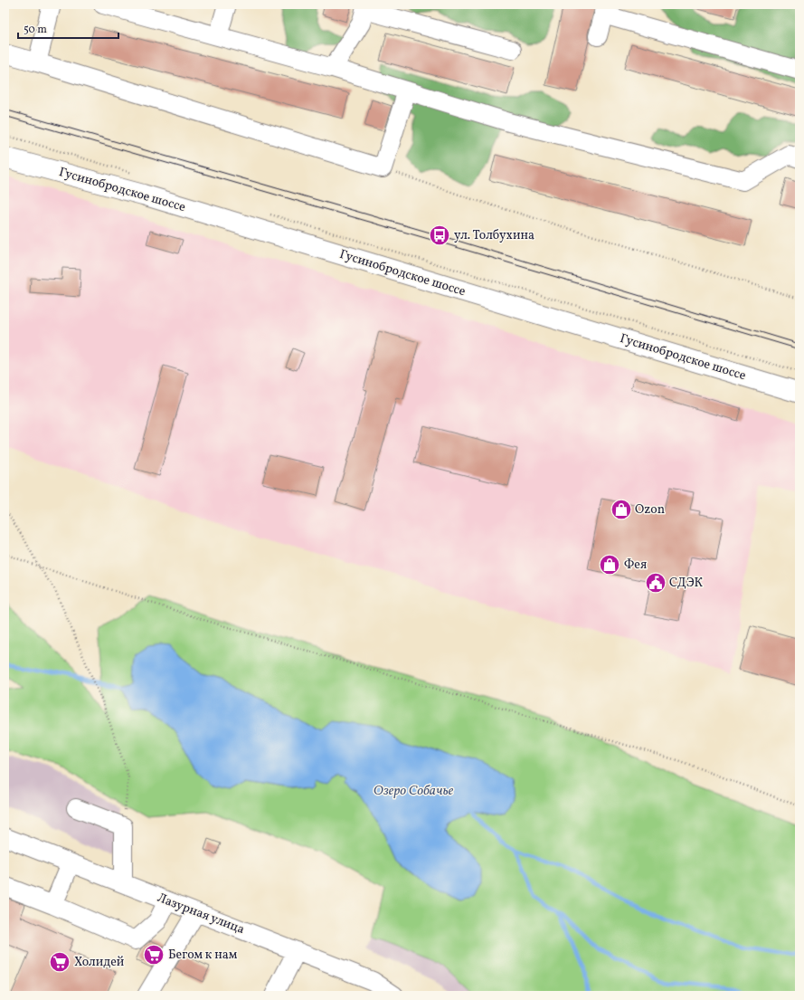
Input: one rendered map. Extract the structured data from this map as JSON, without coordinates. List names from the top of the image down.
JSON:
{
  "streets": {
    "main road": ["Гусинобродское шоссе"],
    "street": ["Лазурная улица"]
  },
  "water": ["Озеро Собачье"],
  "places": {
    "bus stop": ["ул. Толбухина"],
    "shop": ["Ozon", "Фея"],
    "public building": ["СДЭК"],
    "supermarket": ["Бегом к нам", "Холидей"]
  },
  "scale_bar": "50 m"
}
